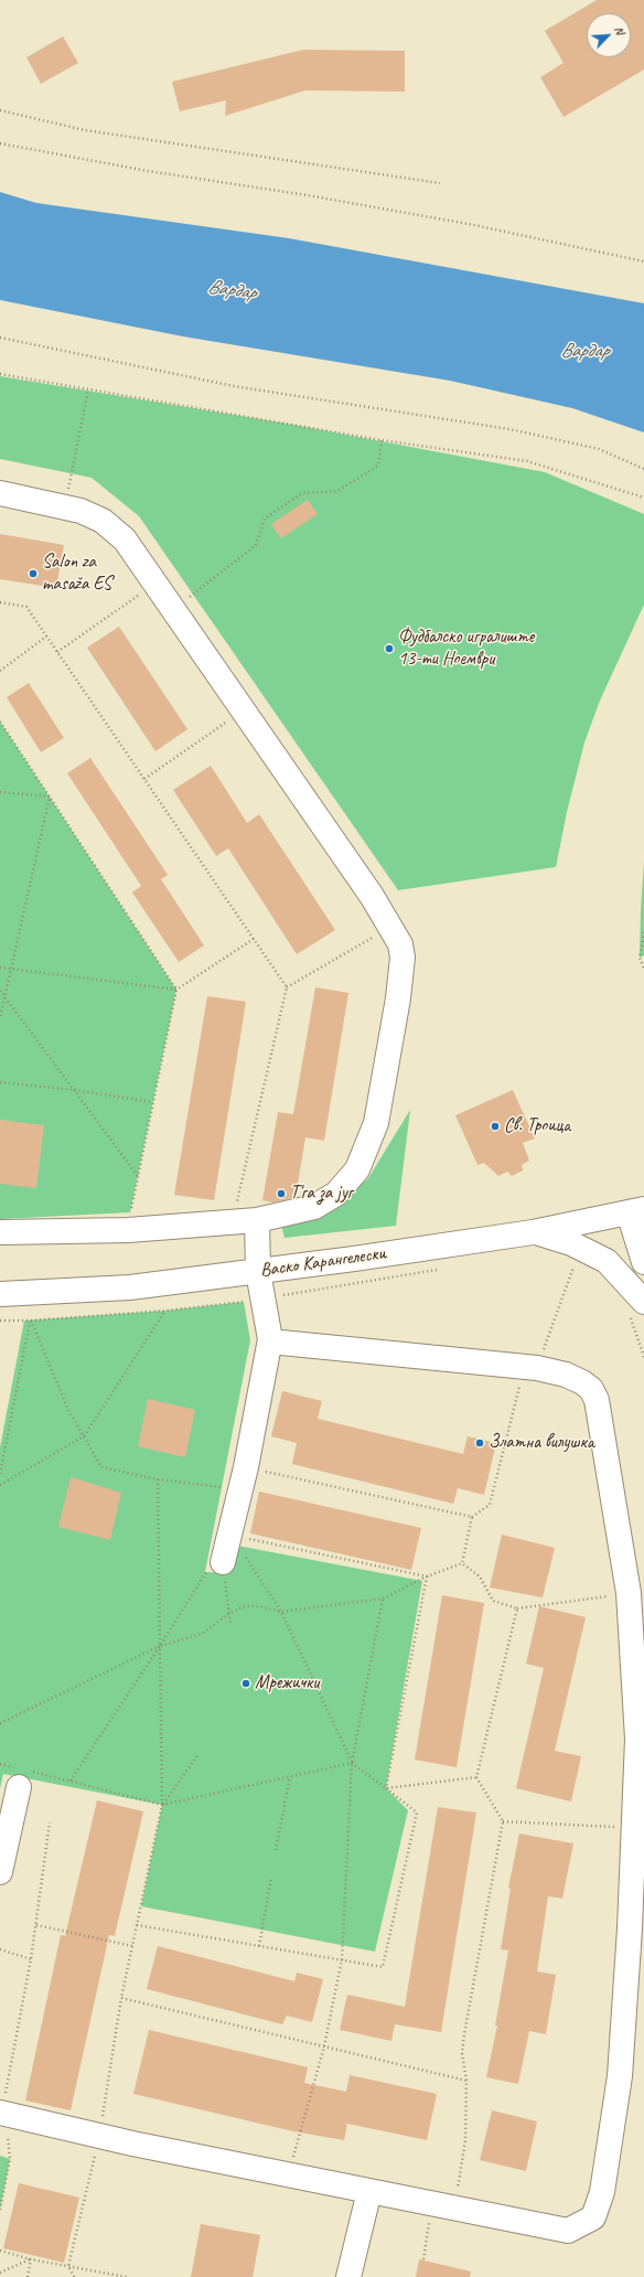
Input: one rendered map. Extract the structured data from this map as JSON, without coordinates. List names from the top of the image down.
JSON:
{
  "streets": {
    "street": ["Васко Карангелески"]
  },
  "water": ["Вардар"],
  "places": [
    "Salon za masaža ES",
    "Фудбалско игралиште 13-ти Ноември",
    "Св. Троица",
    "Т'га за југ",
    "Златна вилушка",
    "Мрежички"
  ],
  "north": "top right"
}
